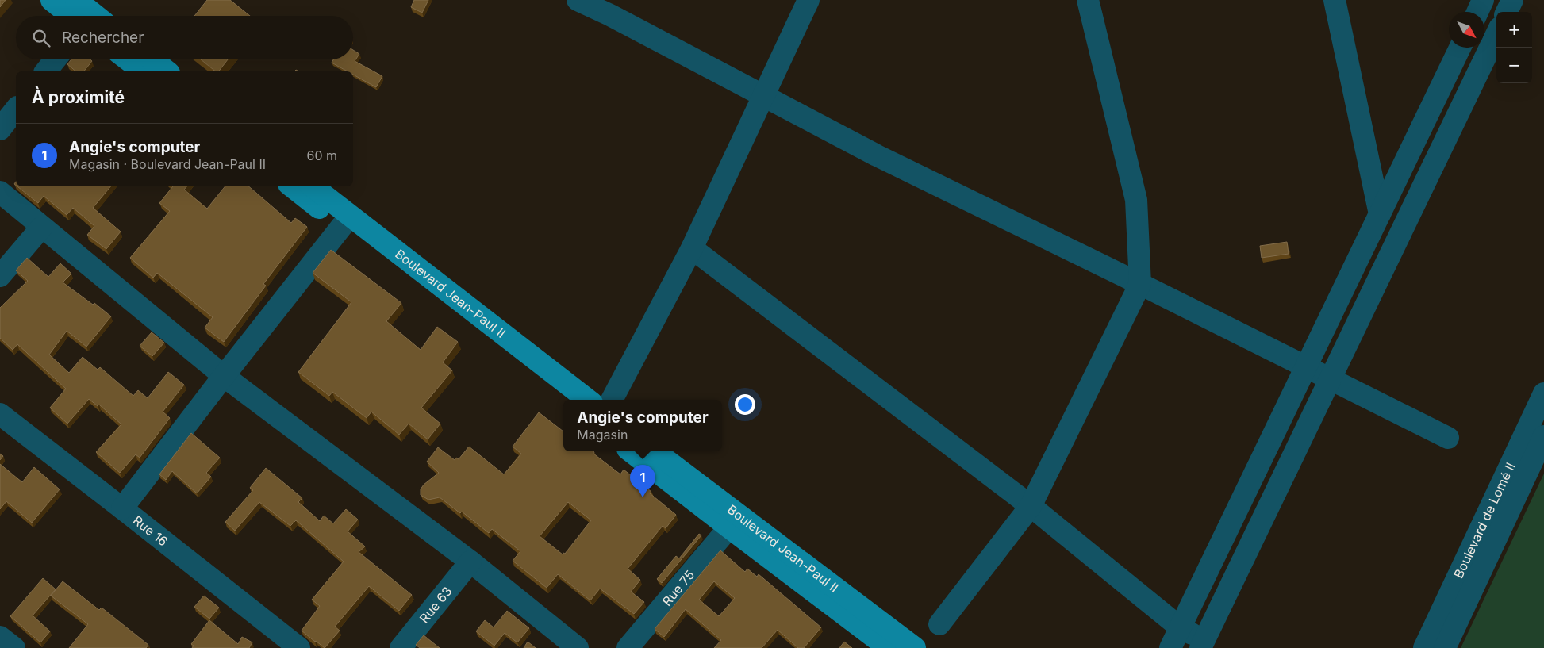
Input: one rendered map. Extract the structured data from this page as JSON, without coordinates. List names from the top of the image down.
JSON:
{
  "streets": {
    "main road": ["Boulevard Jean-Paul II"],
    "street": [
      "Boulevard de Lomé II",
      "Rue 16",
      "Rue 75",
      "Rue 63"
    ]
  },
  "crossings": [
    ["Boulevard Jean-Paul II", "Rue 75"]
  ],
  "north": "bottom right",
  "page": {
    "map_buttons": ["+", "−"],
    "search": "Rechercher",
    "heading": "À proximité",
    "list": [
      {
        "mark": "1",
        "name": "Angie's computer",
        "note": "Magasin · Boulevard Jean-Paul II",
        "value": "60 m"
      }
    ],
    "popup": ["Angie's computer", "Magasin"],
    "pins": "1"
  }
}
